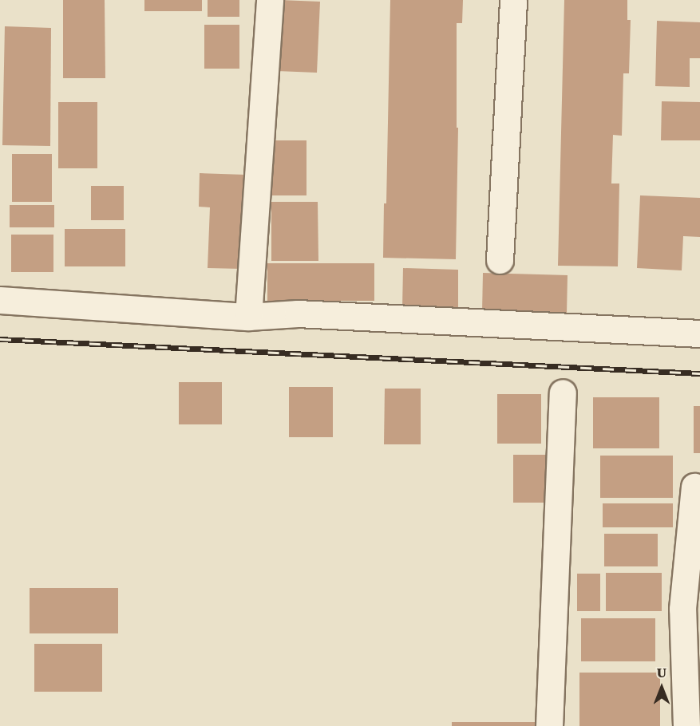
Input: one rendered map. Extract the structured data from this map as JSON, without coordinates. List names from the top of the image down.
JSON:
{
  "north": "top"
}
